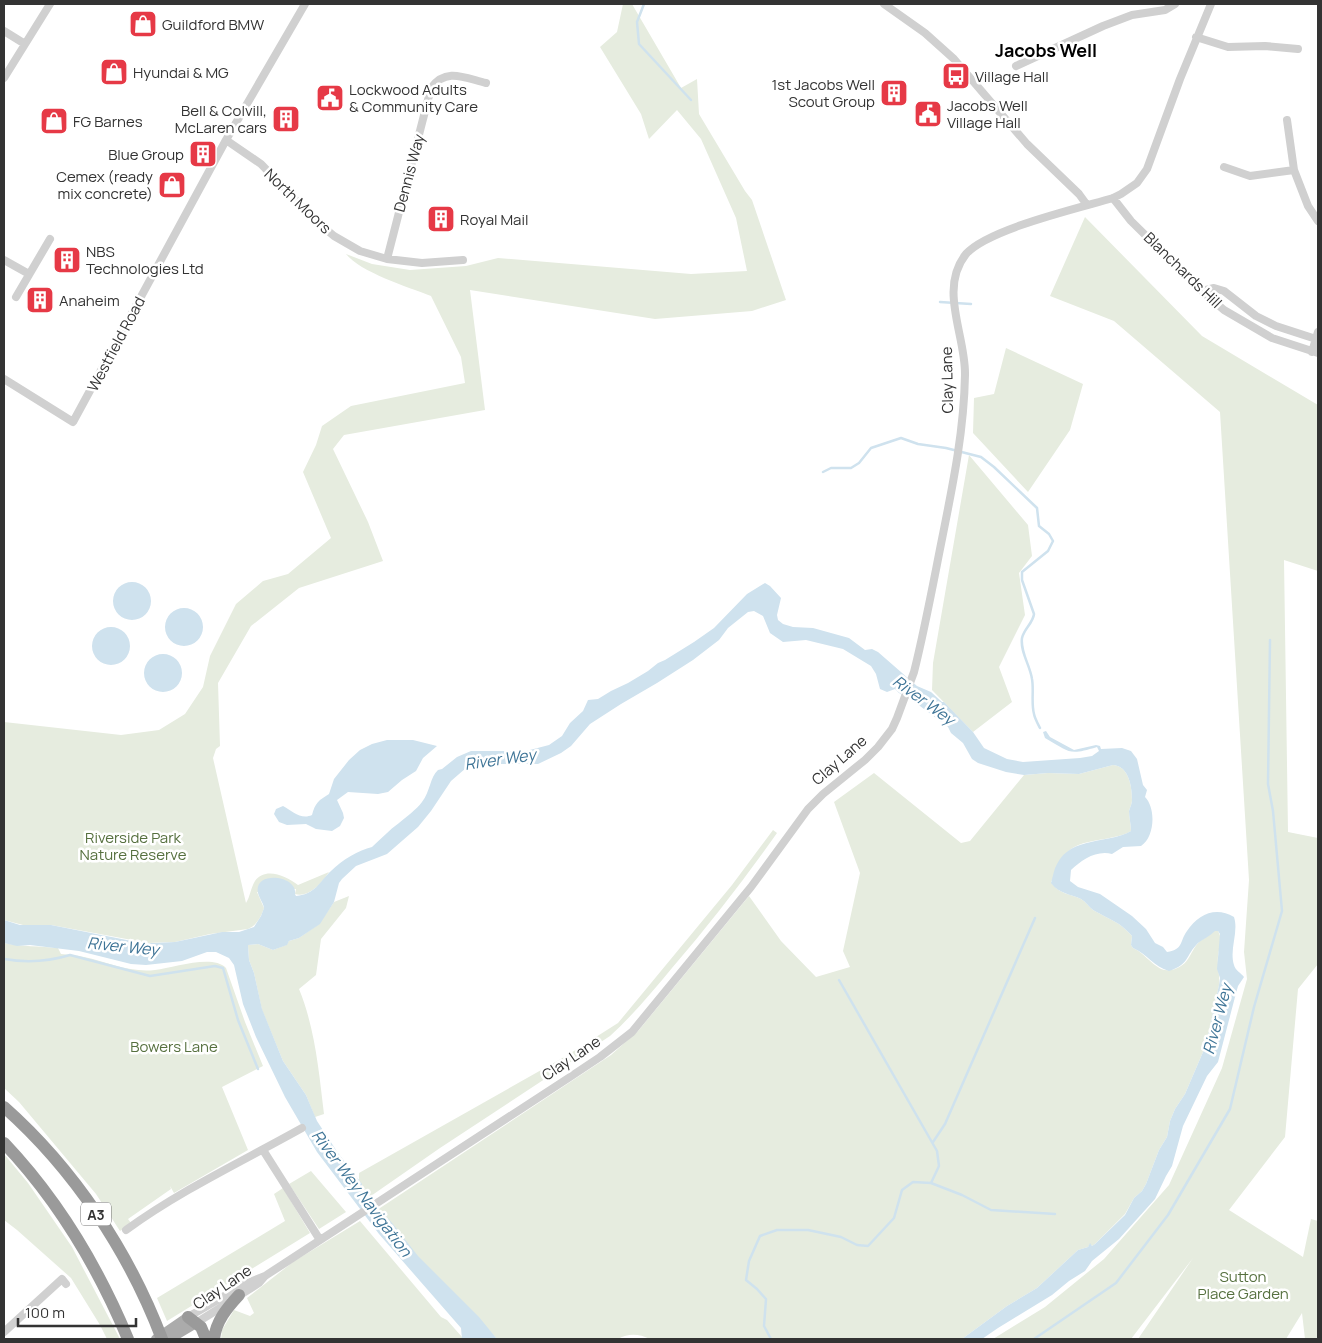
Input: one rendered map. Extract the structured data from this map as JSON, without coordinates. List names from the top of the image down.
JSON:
{
  "streets": {
    "highway": ["A3"],
    "main road": ["Clay Lane"],
    "street": [
      "Dennis Way",
      "North Moors",
      "Blanchards Hill",
      "Westfield Road"
    ]
  },
  "crossings": [
    ["Dennis Way", "North Moors"],
    ["North Moors", "Westfield Road"],
    ["Blanchards Hill", "Clay Lane"]
  ],
  "districts": ["Jacobs Well"],
  "water": ["River Wey", "River Wey Navigation"],
  "parks": ["Riverside Park Nature Reserve", "Bowers Lane", "Sutton Place Garden"],
  "places": {
    "shop": [
      "Guildford BMW",
      "Hyundai & MG",
      "FG Barnes",
      "Cemex (ready mix concrete)"
    ],
    "bus stop": ["Village Hall"],
    "building": [
      "1st Jacobs Well Scout Group",
      "Bell & Colvill, McLaren cars",
      "Blue Group",
      "Royal Mail",
      "NBS Technologies Ltd",
      "Anaheim"
    ],
    "public building": ["Lockwood Adults & Community Care", "Jacobs Well Village Hall"]
  },
  "scale_bar": "100 m"
}
